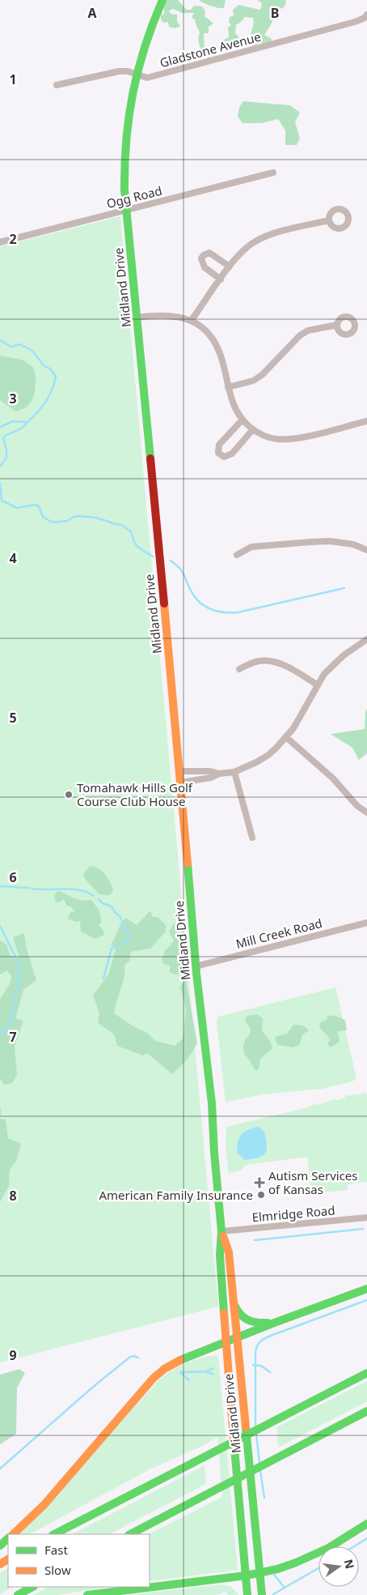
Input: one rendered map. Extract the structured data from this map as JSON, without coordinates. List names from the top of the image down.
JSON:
{
  "streets": {
    "main road": ["Midland Drive"],
    "street": [
      "Gladstone Avenue",
      "Ogg Road",
      "Mill Creek Road",
      "Elmridge Road"
    ]
  },
  "crossings": [
    ["Gladstone Avenue", "Midland Drive"],
    ["Ogg Road", "Midland Drive"],
    ["Midland Drive", "Mill Creek Road"],
    ["Midland Drive", "Elmridge Road"]
  ],
  "places": {
    "other": ["Tomahawk Hills Golf Course Club House", "American Family Insurance"],
    "health": ["Autism Services of Kansas"]
  },
  "legend": ["Fast", "Slow"],
  "north": "right",
  "grid": {
    "columns": ["A", "B"],
    "rows": [
      "1",
      "2",
      "3",
      "4",
      "5",
      "6",
      "7",
      "8",
      "9"
    ]
  }
}
